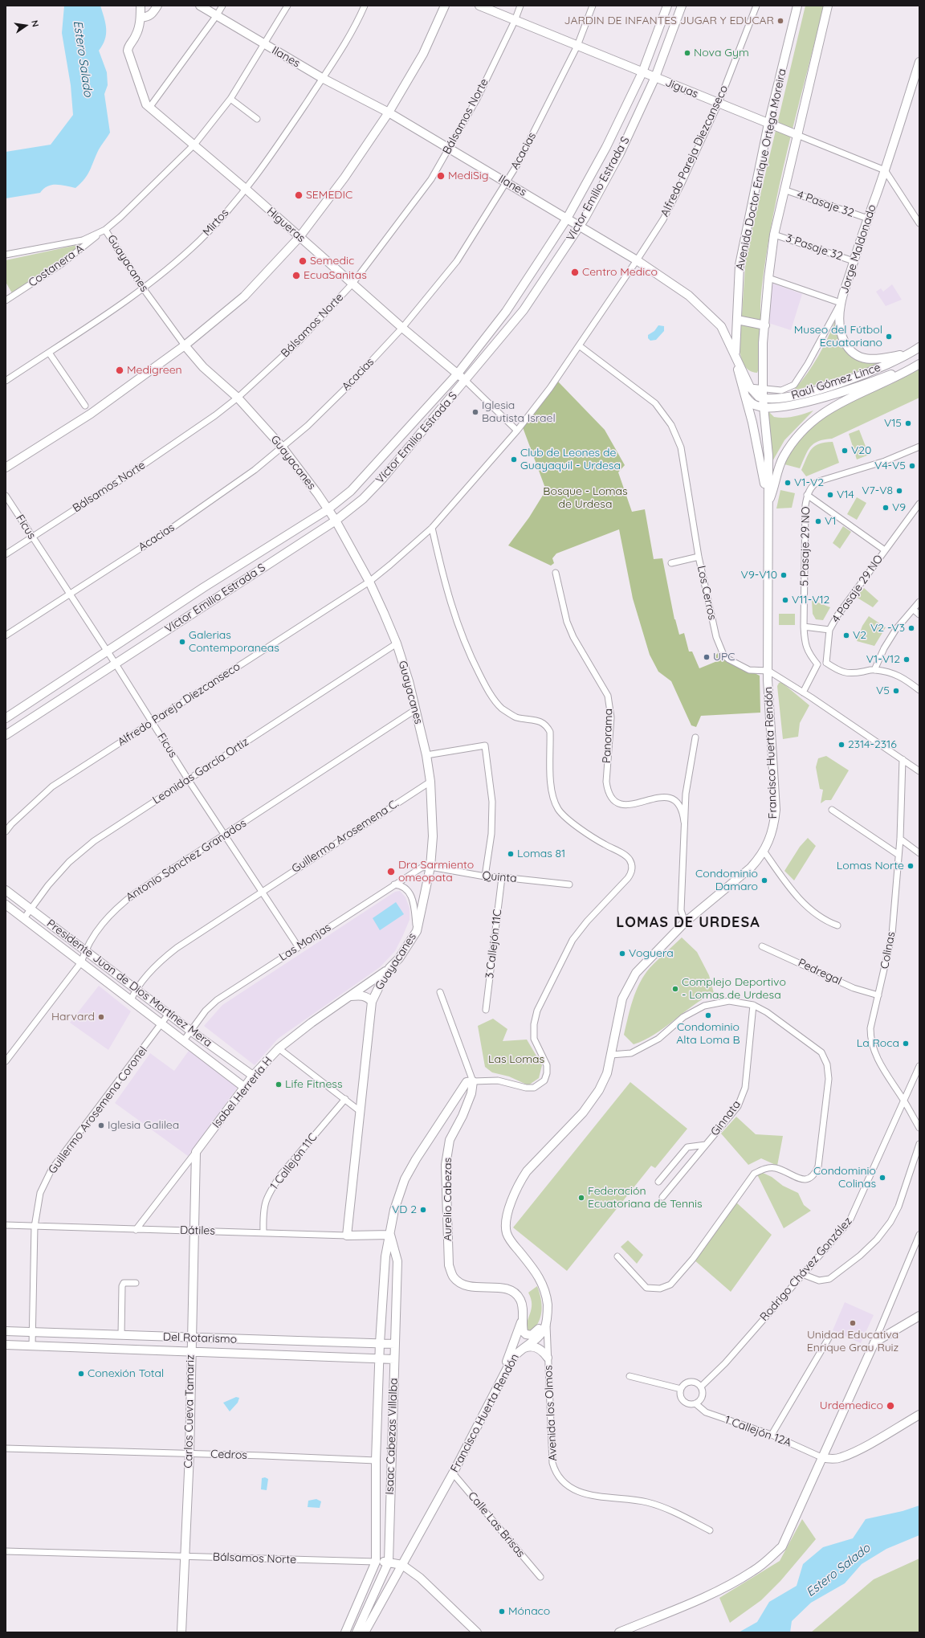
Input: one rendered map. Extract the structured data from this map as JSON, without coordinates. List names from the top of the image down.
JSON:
{
  "streets": {
    "street": [
      "Ilanes",
      "Jiguas",
      "Bálsamos Norte",
      "Acacias",
      "Alfredo Pareja Diezcanseco",
      "Avenida Doctor Enrique Ortega Moreira",
      "Víctor Emilio Estrada S",
      "4 Pasaje 32",
      "Mirtos",
      "Higueras",
      "3 Pasaje 32",
      "Jorge Maldonado",
      "Guayacanes",
      "Costanera A",
      "Raúl Gómez Lince",
      "Ficus",
      "5 Pasaje 29 NO",
      "4 Pasaje 29 NO",
      "Los Cerros",
      "Panorama",
      "Francisco Huerta Rendón",
      "Leonidas García Ortiz",
      "Guillermo Arosemena C.",
      "Antonio Sánchez Granados",
      "Quinta",
      "Las Monjas",
      "3 Callejón 11C",
      "Colinas",
      "Pedregal",
      "Presidente Juan de Dios Martínez Mera",
      "Isabel Herrería H",
      "Guillermo Arosemena Coronel",
      "Ginnata",
      "1 Callejón 11C",
      "Aurelio Cabezas",
      "Dátiles",
      "Rodrigo Chávez González",
      "Del Rotarismo",
      "Carlos Cueva Tamariz",
      "Avenida los Olmos",
      "1 Callejón 12A",
      "Isaac Cabezas Villalba",
      "Cedros",
      "Calle Las Brisas"
    ]
  },
  "crossings": [
    ["Ilanes", "Bálsamos Norte"],
    ["Ilanes", "Acacias"],
    ["Ilanes", "Alfredo Pareja Diezcanseco"],
    ["Ilanes", "Avenida Doctor Enrique Ortega Moreira"],
    ["Ilanes", "Víctor Emilio Estrada S"],
    ["Ilanes", "Mirtos"],
    ["Jiguas", "Bálsamos Norte"],
    ["Jiguas", "Acacias"],
    ["Jiguas", "Alfredo Pareja Diezcanseco"],
    ["Jiguas", "Avenida Doctor Enrique Ortega Moreira"],
    ["Jiguas", "Víctor Emilio Estrada S"],
    ["Jiguas", "Jorge Maldonado"],
    ["Bálsamos Norte", "Higueras"],
    ["Bálsamos Norte", "Guayacanes"],
    ["Bálsamos Norte", "Ficus"],
    ["Bálsamos Norte", "Francisco Huerta Rendón"],
    ["Bálsamos Norte", "Carlos Cueva Tamariz"],
    ["Bálsamos Norte", "Isaac Cabezas Villalba"],
    ["Acacias", "Higueras"],
    ["Acacias", "Guayacanes"],
    ["Acacias", "Ficus"],
    ["Alfredo Pareja Diezcanseco", "Higueras"],
    ["Alfredo Pareja Diezcanseco", "Guayacanes"],
    ["Alfredo Pareja Diezcanseco", "Ficus"],
    ["Alfredo Pareja Diezcanseco", "Los Cerros"],
    ["Avenida Doctor Enrique Ortega Moreira", "Raúl Gómez Lince"],
    ["Avenida Doctor Enrique Ortega Moreira", "Francisco Huerta Rendón"],
    ["Víctor Emilio Estrada S", "Higueras"],
    ["Víctor Emilio Estrada S", "Guayacanes"],
    ["Víctor Emilio Estrada S", "Ficus"],
    ["4 Pasaje 32", "Jorge Maldonado"],
    ["Mirtos", "Higueras"],
    ["Mirtos", "Guayacanes"],
    ["3 Pasaje 32", "Jorge Maldonado"],
    ["Guayacanes", "Costanera A"],
    ["Guayacanes", "Leonidas García Ortiz"],
    ["Guayacanes", "Guillermo Arosemena C."],
    ["Guayacanes", "Antonio Sánchez Granados"],
    ["Guayacanes", "Quinta"],
    ["Guayacanes", "Las Monjas"],
    ["Guayacanes", "Isabel Herrería H"],
    ["Guayacanes", "Dátiles"],
    ["Ficus", "Leonidas García Ortiz"],
    ["Ficus", "Guillermo Arosemena C."],
    ["Ficus", "Antonio Sánchez Granados"],
    ["Ficus", "Las Monjas"],
    ["Los Cerros", "Francisco Huerta Rendón"],
    ["Los Cerros", "Colinas"],
    ["Panorama", "Francisco Huerta Rendón"],
    ["Francisco Huerta Rendón", "Aurelio Cabezas"],
    ["Francisco Huerta Rendón", "Avenida los Olmos"],
    ["Francisco Huerta Rendón", "Calle Las Brisas"],
    ["Leonidas García Ortiz", "Presidente Juan de Dios Martínez Mera"],
    ["Antonio Sánchez Granados", "Presidente Juan de Dios Martínez Mera"],
    ["Quinta", "Las Monjas"],
    ["Quinta", "3 Callejón 11C"],
    ["Las Monjas", "Presidente Juan de Dios Martínez Mera"],
    ["Colinas", "Pedregal"],
    ["Colinas", "Rodrigo Chávez González"],
    ["Presidente Juan de Dios Martínez Mera", "Isabel Herrería H"],
    ["Presidente Juan de Dios Martínez Mera", "Guillermo Arosemena Coronel"],
    ["Isabel Herrería H", "Dátiles"],
    ["Isabel Herrería H", "Carlos Cueva Tamariz"],
    ["Guillermo Arosemena Coronel", "Dátiles"],
    ["Guillermo Arosemena Coronel", "Del Rotarismo"],
    ["1 Callejón 11C", "Dátiles"],
    ["Aurelio Cabezas", "Avenida los Olmos"],
    ["Aurelio Cabezas", "Isaac Cabezas Villalba"],
    ["Dátiles", "Carlos Cueva Tamariz"],
    ["Dátiles", "Isaac Cabezas Villalba"],
    ["Rodrigo Chávez González", "1 Callejón 12A"],
    ["Del Rotarismo", "Carlos Cueva Tamariz"],
    ["Del Rotarismo", "Isaac Cabezas Villalba"],
    ["Carlos Cueva Tamariz", "Cedros"],
    ["Isaac Cabezas Villalba", "Cedros"]
  ],
  "districts": ["LOMAS DE URDESA"],
  "water": ["Estero Salado"],
  "parks": ["Bosque - Lomas de Urdesa", "Las Lomas"],
  "places": [
    "JARDIN DE INFANTES JUGAR Y EDUCAR",
    "Nova Gym",
    "MediSig",
    "SEMEDIC",
    "Semedic",
    "Centro Medico",
    "EcuaSanitas",
    "Museo del Fútbol Ecuatoriano",
    "Medigreen",
    "Iglesia Bautista Israel",
    "V15",
    "V20",
    "Club de Leones de Guayaquil - Urdesa",
    "V4-V5",
    "V1-V2",
    "V7-V8",
    "V14",
    "V9",
    "V1",
    "V9-V10",
    "V11-V12",
    "V2 -V3",
    "V2",
    "Galerias Contemporaneas",
    "UPC",
    "V1-V12",
    "V5",
    "2314-2316",
    "Lomas 81",
    "Lomas Norte",
    "Dra Sarmiento omeopata",
    "Condominio Damaro",
    "Voguera",
    "Complejo Deportivo - Lomas de Urdesa",
    "Condominio Alta Loma B",
    "Harvard",
    "La Roca",
    "Life Fitness",
    "Iglesia Galilea",
    "Condominio Colinas",
    "Federación Ecuatoriana de Tennis",
    "VD 2",
    "Unidad Educativa Enrique Grau Ruiz",
    "Conexión Total",
    "Urdemedico",
    "Mónaco"
  ],
  "north": "right"
}
